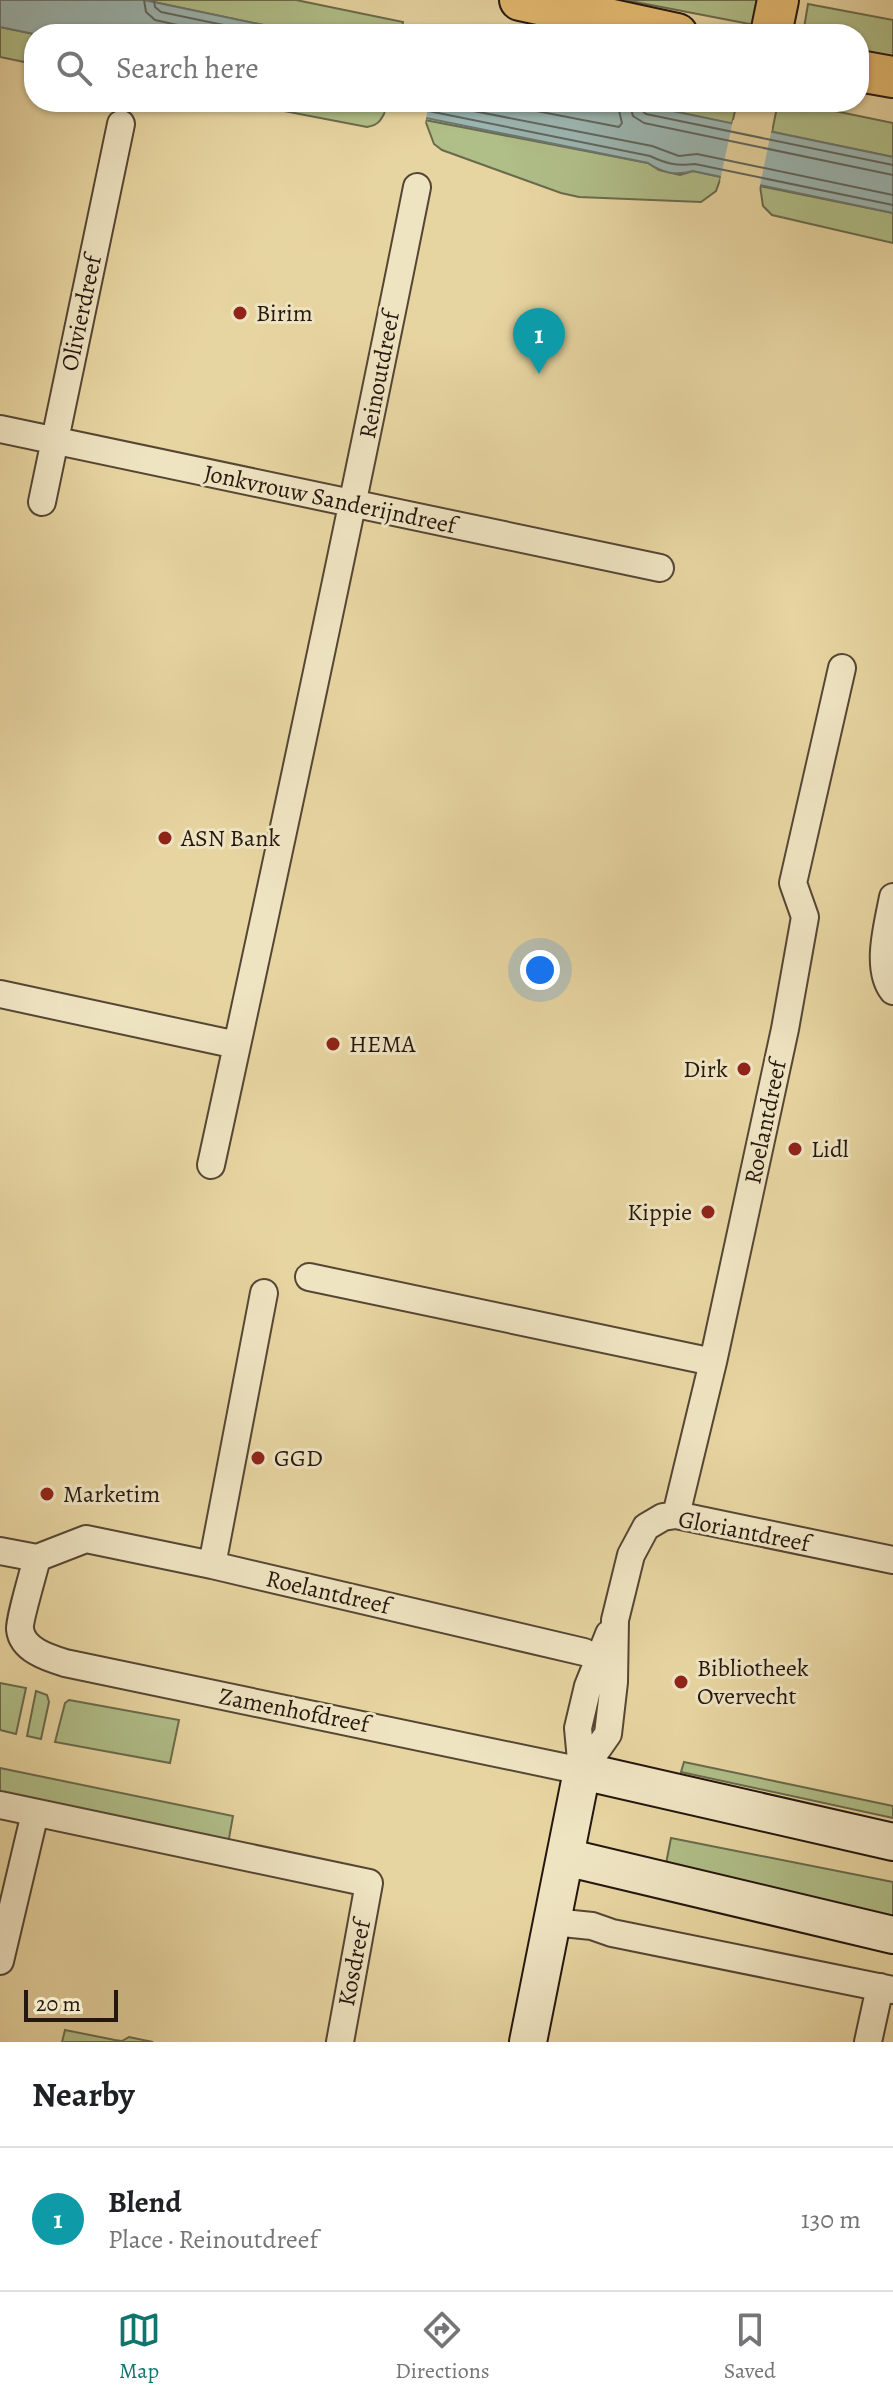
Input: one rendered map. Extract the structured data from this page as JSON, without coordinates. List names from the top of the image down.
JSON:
{
  "streets": {
    "street": [
      "Olivierdreef",
      "Reinoutdreef",
      "Jonkvrouw Sanderijndreef",
      "Roelantdreef",
      "Gloriantdreef",
      "Zamenhofdreef",
      "Kosdreef"
    ]
  },
  "crossings": [
    ["Olivierdreef", "Jonkvrouw Sanderijndreef"],
    ["Reinoutdreef", "Jonkvrouw Sanderijndreef"],
    ["Roelantdreef", "Gloriantdreef"],
    ["Roelantdreef", "Zamenhofdreef"],
    ["Gloriantdreef", "Zamenhofdreef"]
  ],
  "places": [
    "Birim",
    "ASN Bank",
    "HEMA",
    "Dirk",
    "Lidl",
    "Kippie",
    "GGD",
    "Marketim",
    "Bibliotheek Overvecht"
  ],
  "scale_bar": "20 m",
  "page": {
    "search": "Search here",
    "pins": "1",
    "scale": "20 m",
    "heading": "Nearby",
    "list": [
      {
        "mark": "1",
        "name": "Blend",
        "note": "Place · Reinoutdreef",
        "value": "130 m"
      }
    ],
    "nav": ["Map", "Directions", "Saved"]
  }
}
